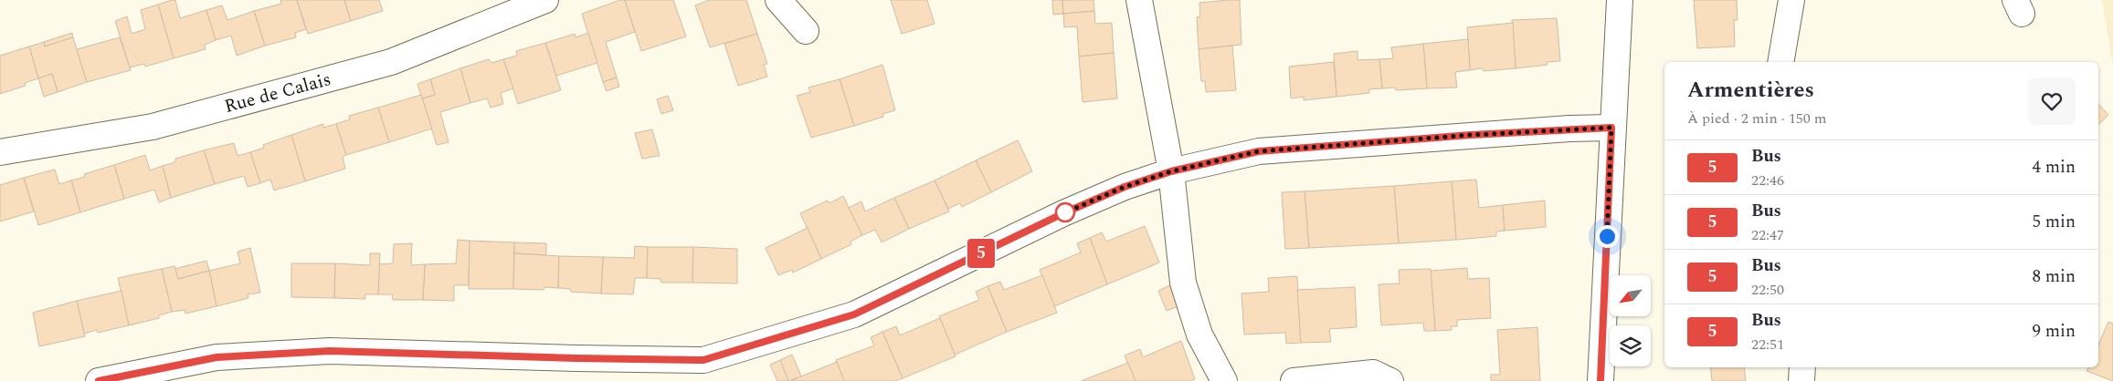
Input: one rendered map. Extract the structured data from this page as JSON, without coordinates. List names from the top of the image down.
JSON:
{
  "streets": {
    "street": ["Rue de Calais"]
  },
  "lines": ["bus line 5"],
  "north": "bottom left",
  "page": {
    "on_map": "5",
    "heading": ["Armentières", "À pied · 2 min · 150 m"],
    "list": [
      {
        "mark": "5",
        "name": "Bus",
        "note": "22:46",
        "value": "4 min"
      },
      {
        "mark": "5",
        "name": "Bus",
        "note": "22:47",
        "value": "5 min"
      },
      {
        "mark": "5",
        "name": "Bus",
        "note": "22:50",
        "value": "8 min"
      },
      {
        "mark": "5",
        "name": "Bus",
        "note": "22:51",
        "value": "9 min"
      }
    ]
  }
}
